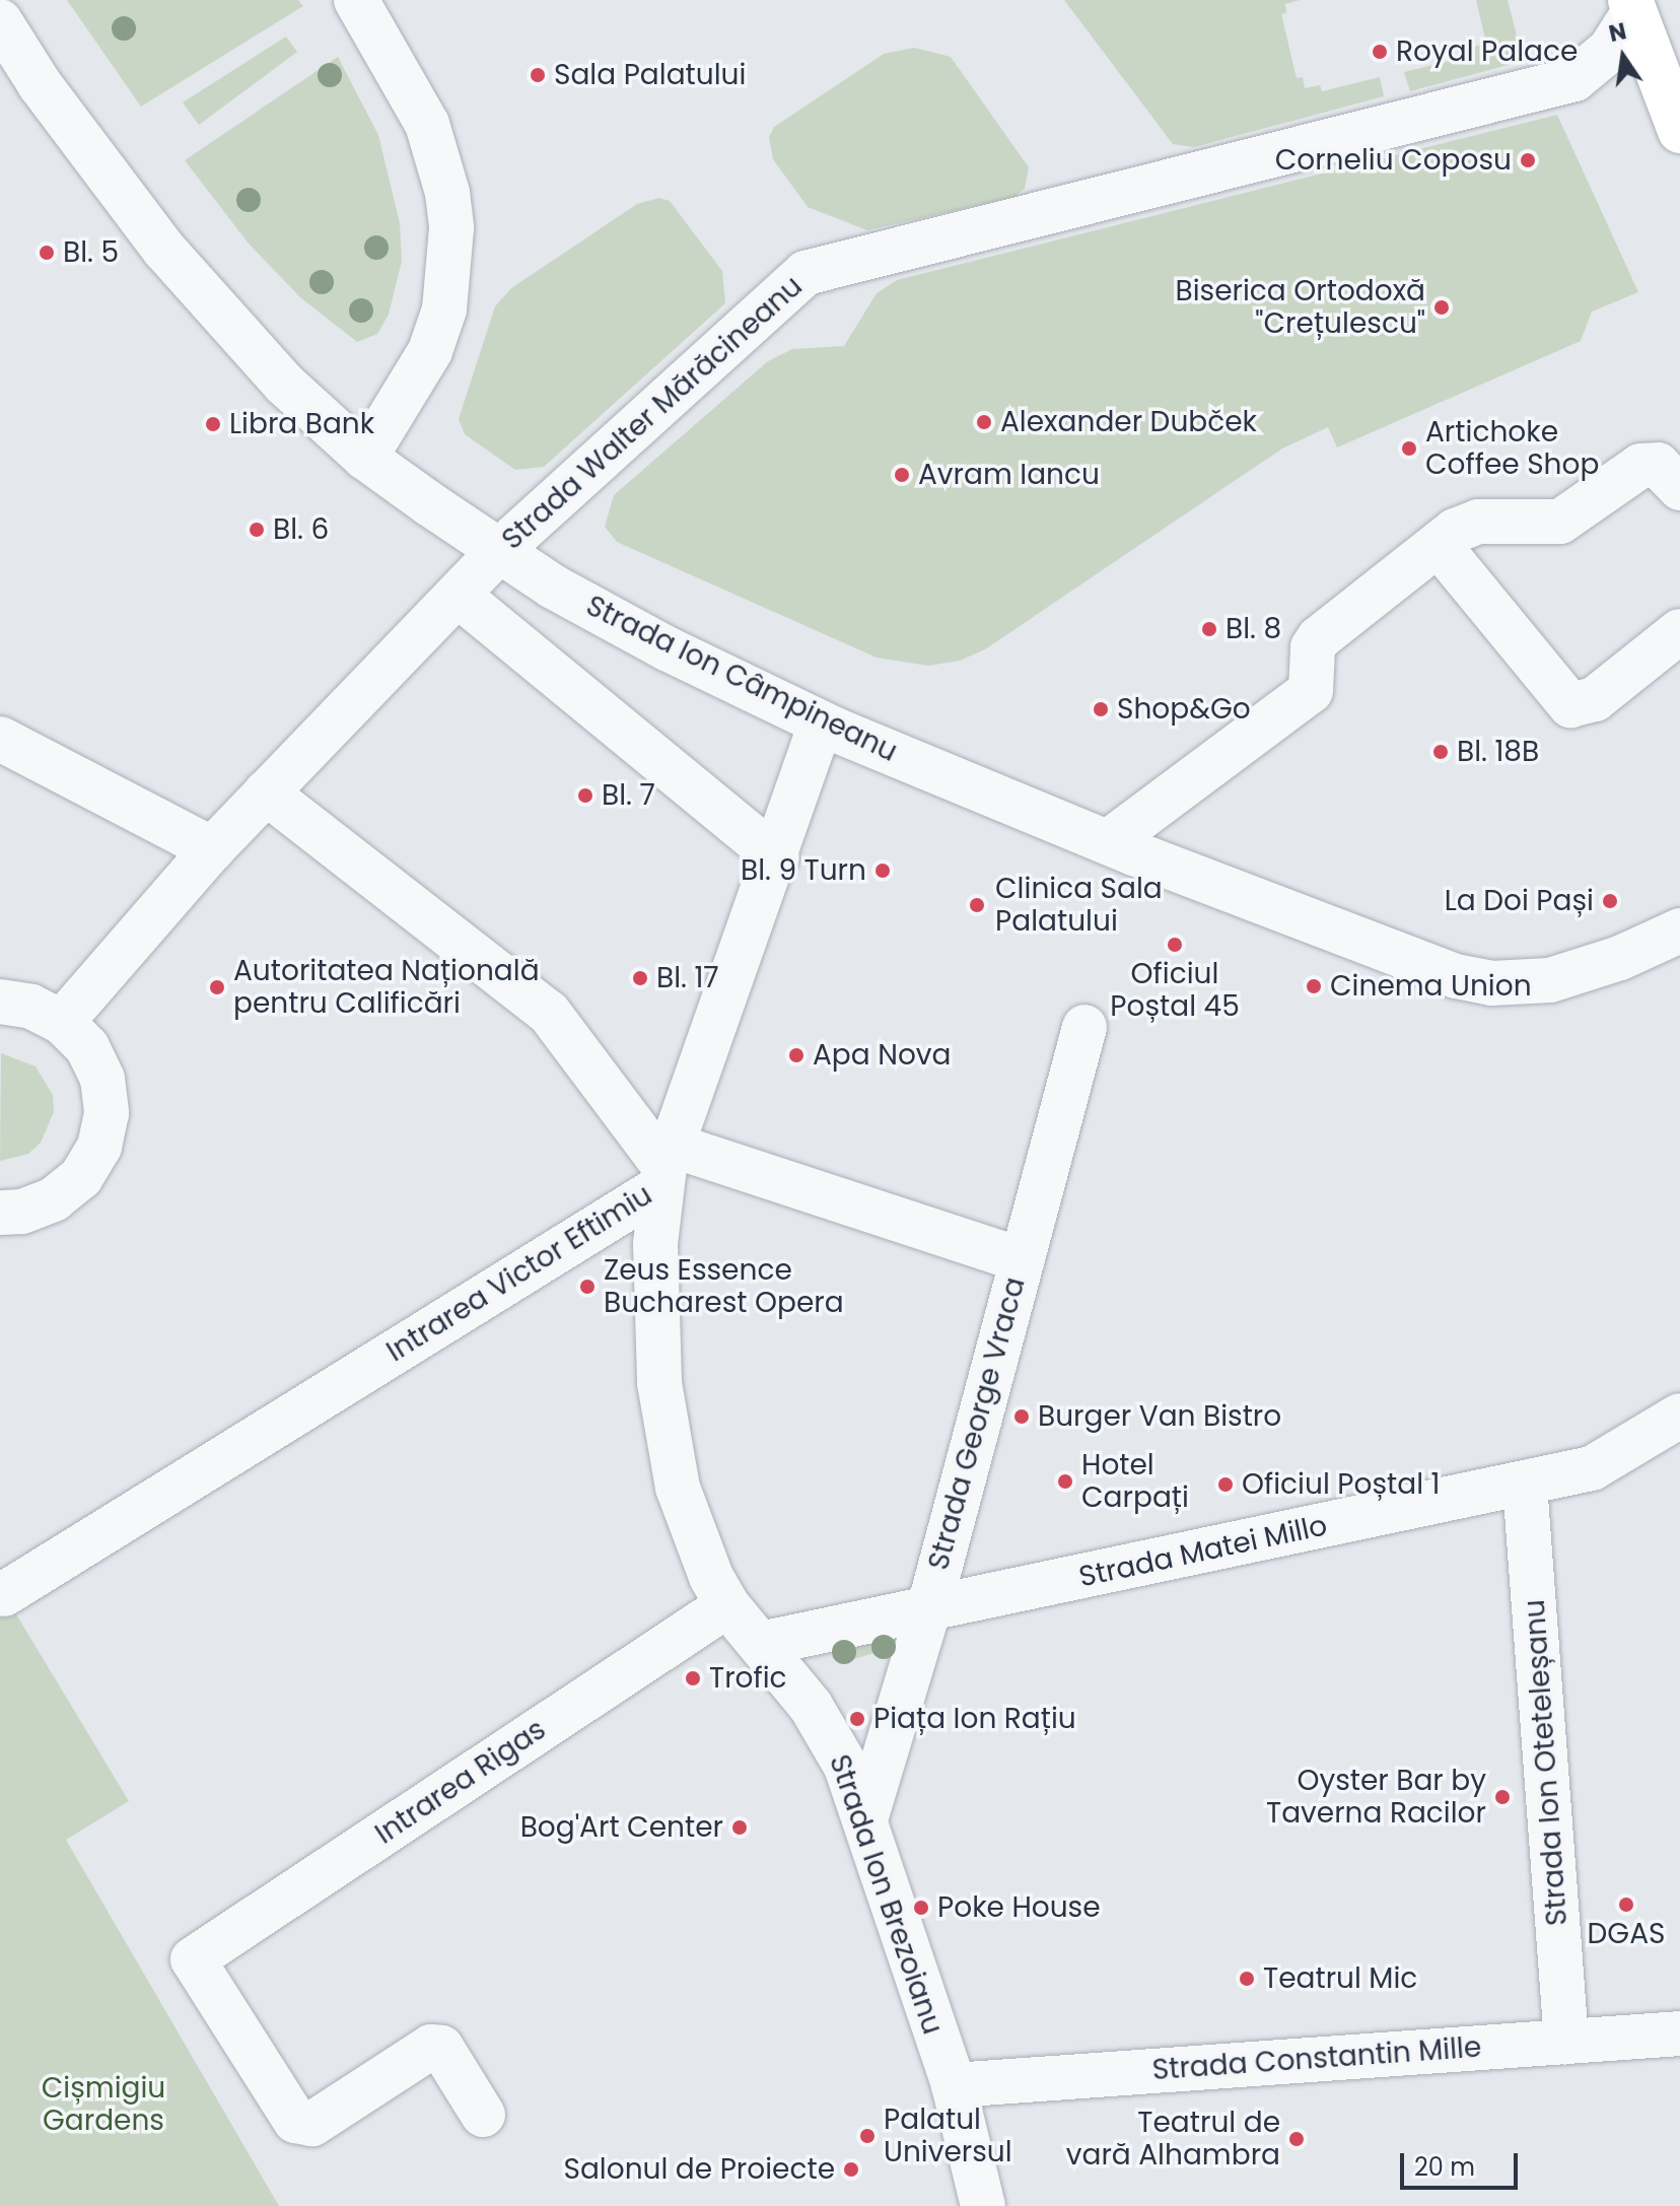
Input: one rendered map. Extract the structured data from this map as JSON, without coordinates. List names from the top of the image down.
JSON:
{
  "streets": {
    "street": [
      "Strada Walter Mărăcineanu",
      "Strada Ion Câmpineanu",
      "Intrarea Victor Eftimiu",
      "Strada George Vraca",
      "Strada Matei Millo",
      "Strada Ion Oteteleșanu",
      "Intrarea Rigas",
      "Strada Ion Brezoianu",
      "Strada Constantin Mille"
    ]
  },
  "crossings": [
    ["Strada Walter Mărăcineanu", "Strada Ion Câmpineanu"],
    ["Intrarea Victor Eftimiu", "Strada Ion Brezoianu"],
    ["Strada George Vraca", "Strada Matei Millo"],
    ["Strada George Vraca", "Strada Ion Brezoianu"],
    ["Strada Matei Millo", "Strada Ion Oteteleșanu"],
    ["Strada Matei Millo", "Strada Ion Brezoianu"],
    ["Strada Ion Oteteleșanu", "Strada Constantin Mille"],
    ["Intrarea Rigas", "Strada Ion Brezoianu"],
    ["Strada Ion Brezoianu", "Strada Constantin Mille"]
  ],
  "parks": ["Cișmigiu Gardens"],
  "places": [
    "Royal Palace",
    "Sala Palatului",
    "Corneliu Coposu",
    "Bl. 5",
    "Biserica Ortodoxă \"Crețulescu\"",
    "Alexander Dubček",
    "Libra Bank",
    "Artichoke Coffee Shop",
    "Avram Iancu",
    "Bl. 6",
    "Bl. 8",
    "Shop&Go",
    "Bl. 18B",
    "Bl. 7",
    "Bl. 9 Turn",
    "La Doi Pași",
    "Clinica Sala Palatului",
    "Oficiul Poștal 45",
    "Bl. 17",
    "Cinema Union",
    "Autoritatea Națională pentru Calificări",
    "Apa Nova",
    "Zeus Essence Bucharest Opera",
    "Burger Van Bistro",
    "Hotel Carpați",
    "Oficiul Poștal 1",
    "Trofic",
    "Piața Ion Rațiu",
    "Oyster Bar by Taverna Racilor",
    "Bog'Art Center",
    "DGAS",
    "Poke House",
    "Teatrul Mic",
    "Palatul Universul",
    "Teatrul de vară Alhambra",
    "Salonul de Proiecte"
  ],
  "scale_bar": "20 m",
  "north": "top"
}
